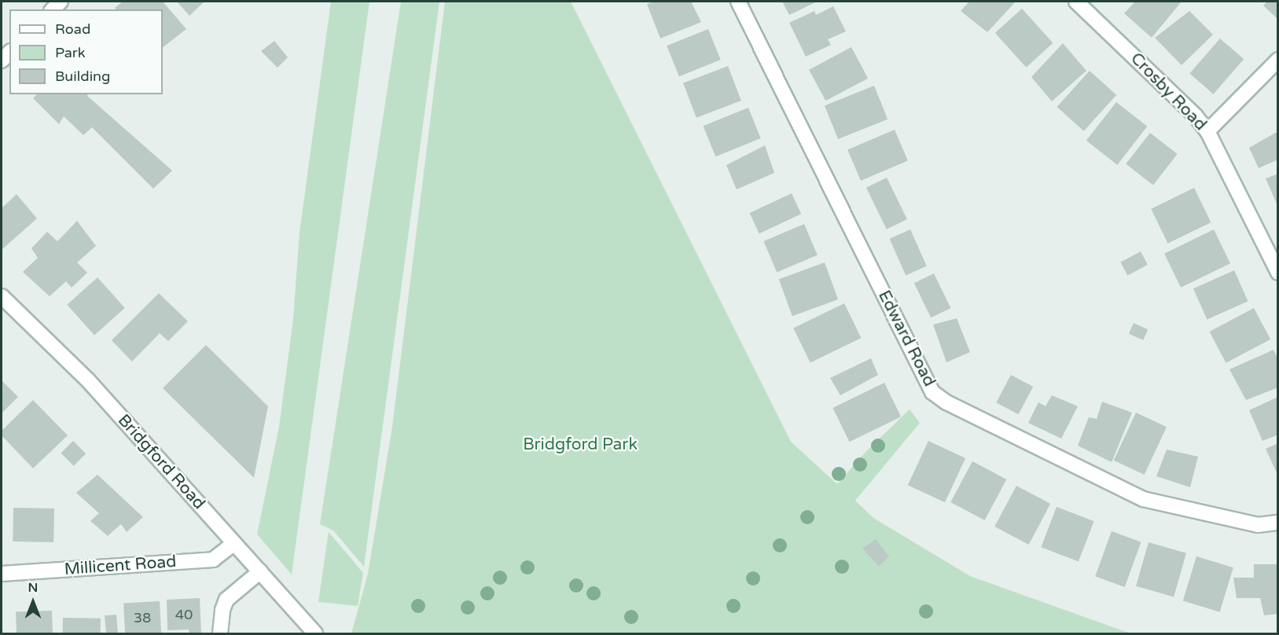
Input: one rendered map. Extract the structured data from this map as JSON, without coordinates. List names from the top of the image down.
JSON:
{
  "streets": {
    "street": [
      "Crosby Road",
      "Edward Road",
      "Bridgford Road",
      "Millicent Road"
    ]
  },
  "crossings": [
    ["Bridgford Road", "Millicent Road"]
  ],
  "parks": ["Bridgford Park"],
  "house_numbers": ["40", "38"],
  "legend": ["Road", "Park", "Building"],
  "north": "top"
}
